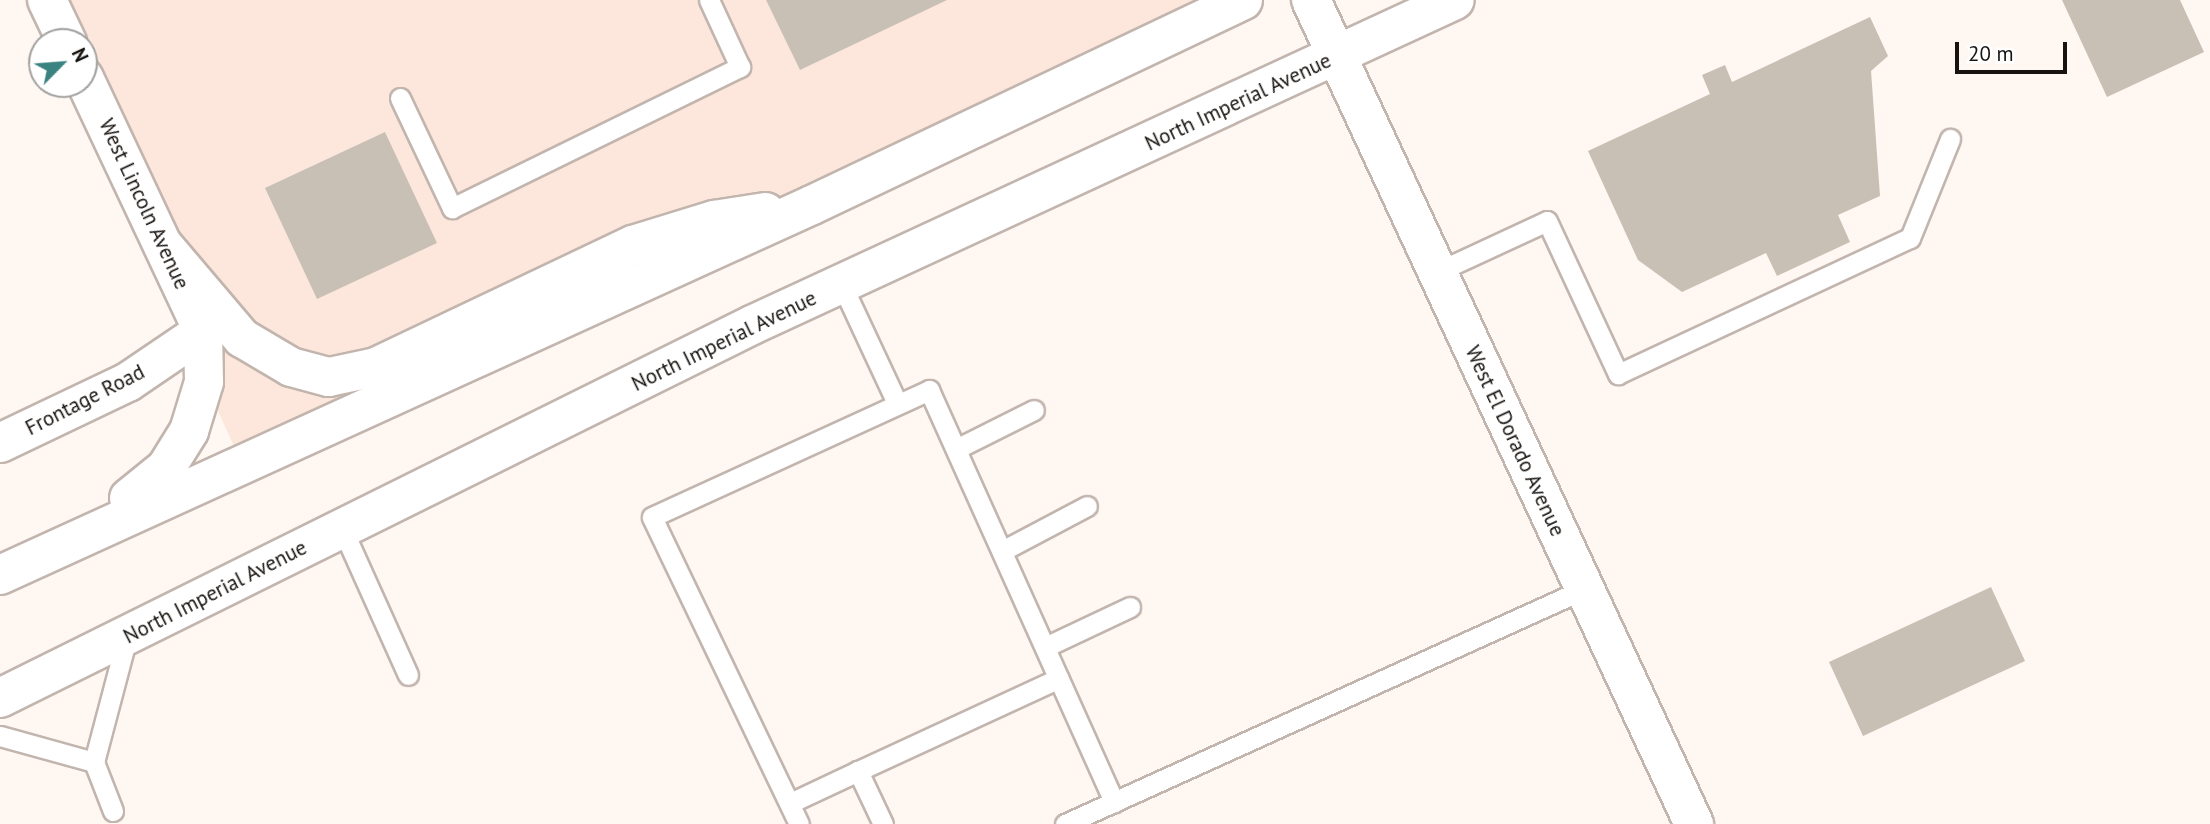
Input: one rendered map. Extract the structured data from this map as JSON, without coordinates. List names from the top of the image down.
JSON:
{
  "streets": {
    "main road": [
      "North Imperial Avenue",
      "West Lincoln Avenue",
      "Frontage Road",
      "West El Dorado Avenue"
    ]
  },
  "crossings": [
    ["North Imperial Avenue", "West El Dorado Avenue"],
    ["West Lincoln Avenue", "Frontage Road"]
  ],
  "scale_bar": "20 m",
  "north": "top right"
}
